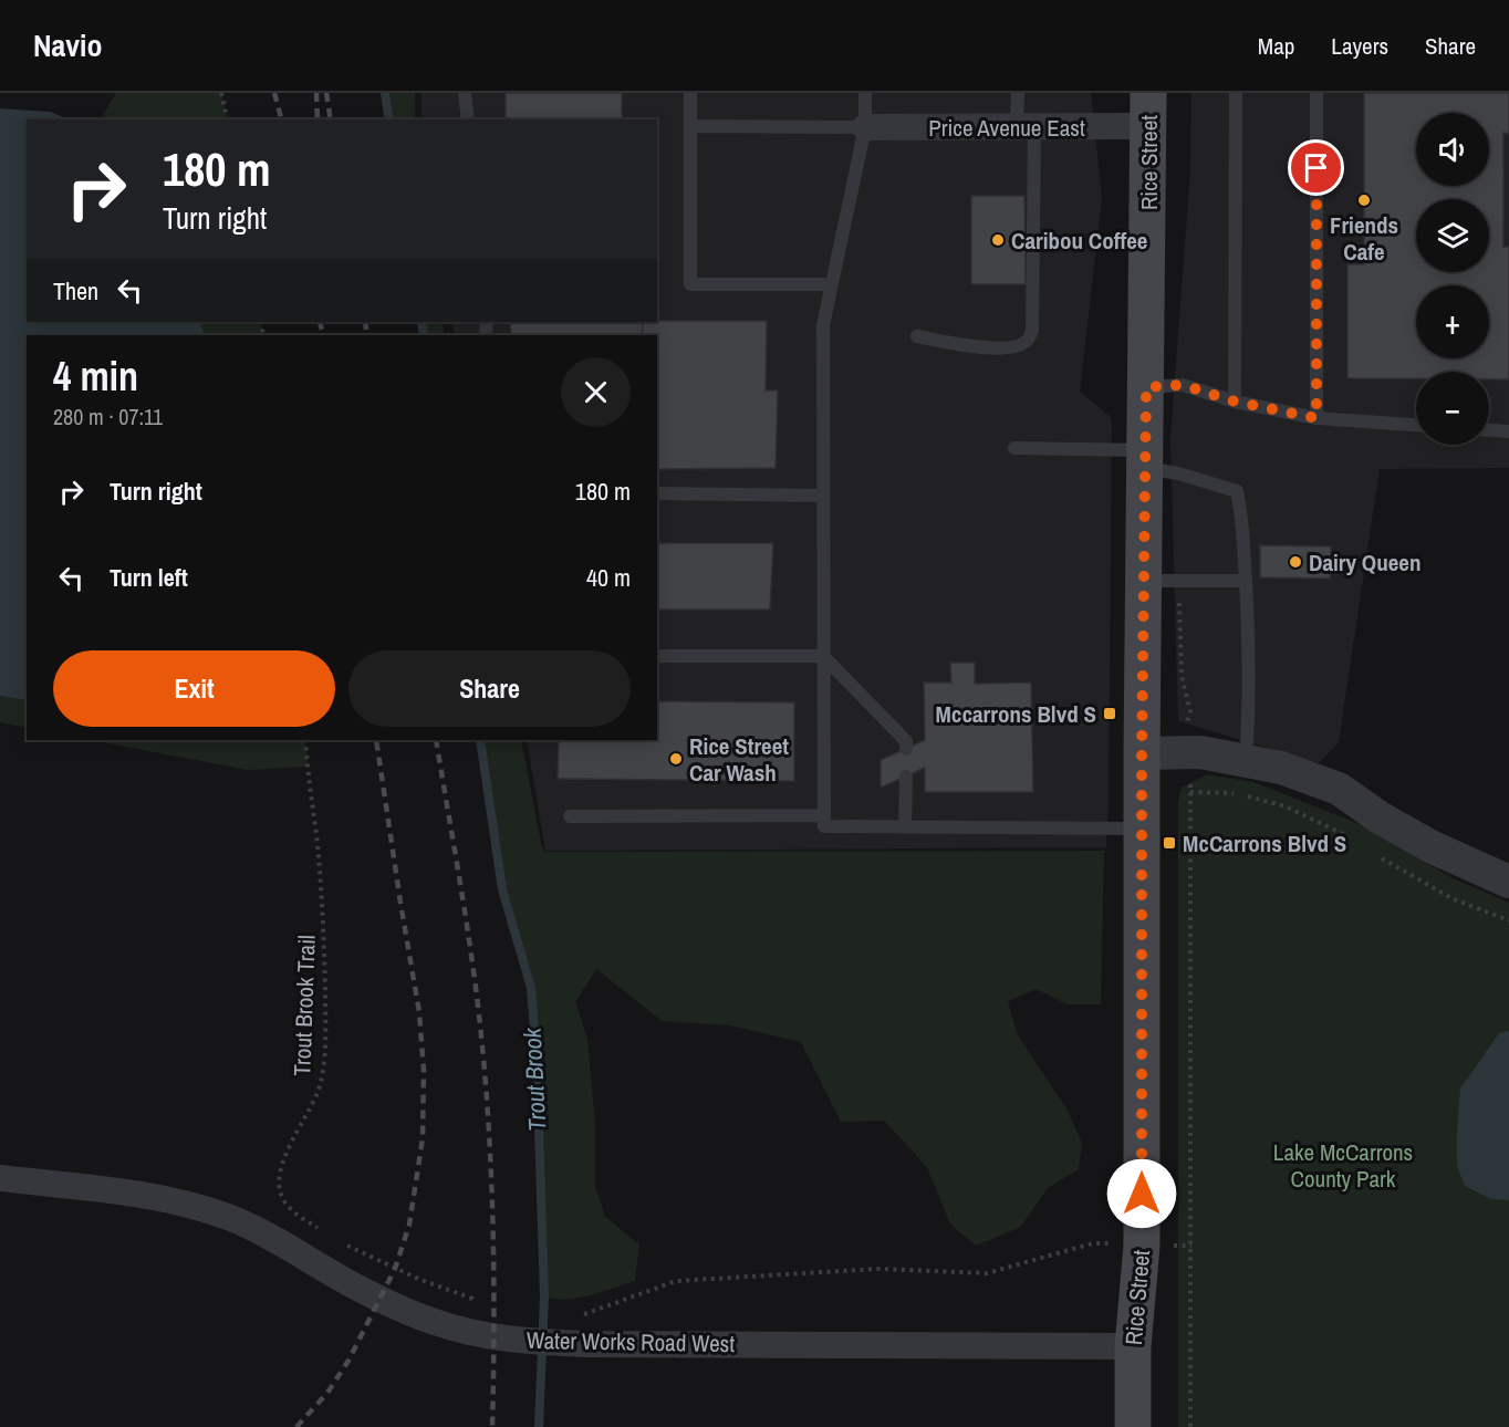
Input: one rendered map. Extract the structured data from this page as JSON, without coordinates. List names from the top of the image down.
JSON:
{
  "streets": {
    "main road": ["Rice Street"],
    "street": ["Price Avenue East", "Water Works Road West"],
    "path": ["Trout Brook Trail"]
  },
  "crossings": [
    ["Price Avenue East", "Rice Street"],
    ["Rice Street", "Water Works Road West"]
  ],
  "water": ["Trout Brook"],
  "parks": ["Lake McCarrons County Park"],
  "places": {
    "other": [
      "Friends Cafe",
      "Caribou Coffee",
      "Dairy Queen",
      "Rice Street Car Wash"
    ],
    "transit": ["Mccarrons Blvd S", "McCarrons Blvd S"]
  },
  "page": {
    "header": "Navio",
    "nav": ["Map", "Layers", "Share"],
    "map_buttons": ["+", "−"],
    "turn": ["180 m", "Turn right"],
    "then": "Then",
    "heading": ["4 min", "280 m · 07:11"],
    "list": [
      {
        "name": "Turn right",
        "value": "180 m"
      },
      {
        "name": "Turn left",
        "value": "40 m"
      }
    ],
    "buttons": ["Exit", "Share"]
  }
}
